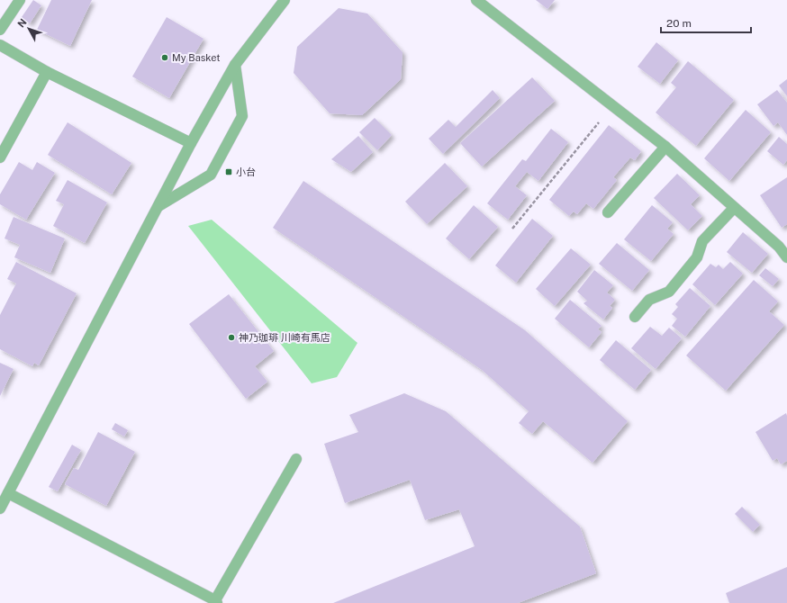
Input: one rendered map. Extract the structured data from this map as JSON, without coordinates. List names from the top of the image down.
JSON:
{
  "places": {
    "other": ["My Basket", "神乃珈琲 川崎有馬店"],
    "transit": ["小台"]
  },
  "scale_bar": "20 m",
  "north": "top left"
}
